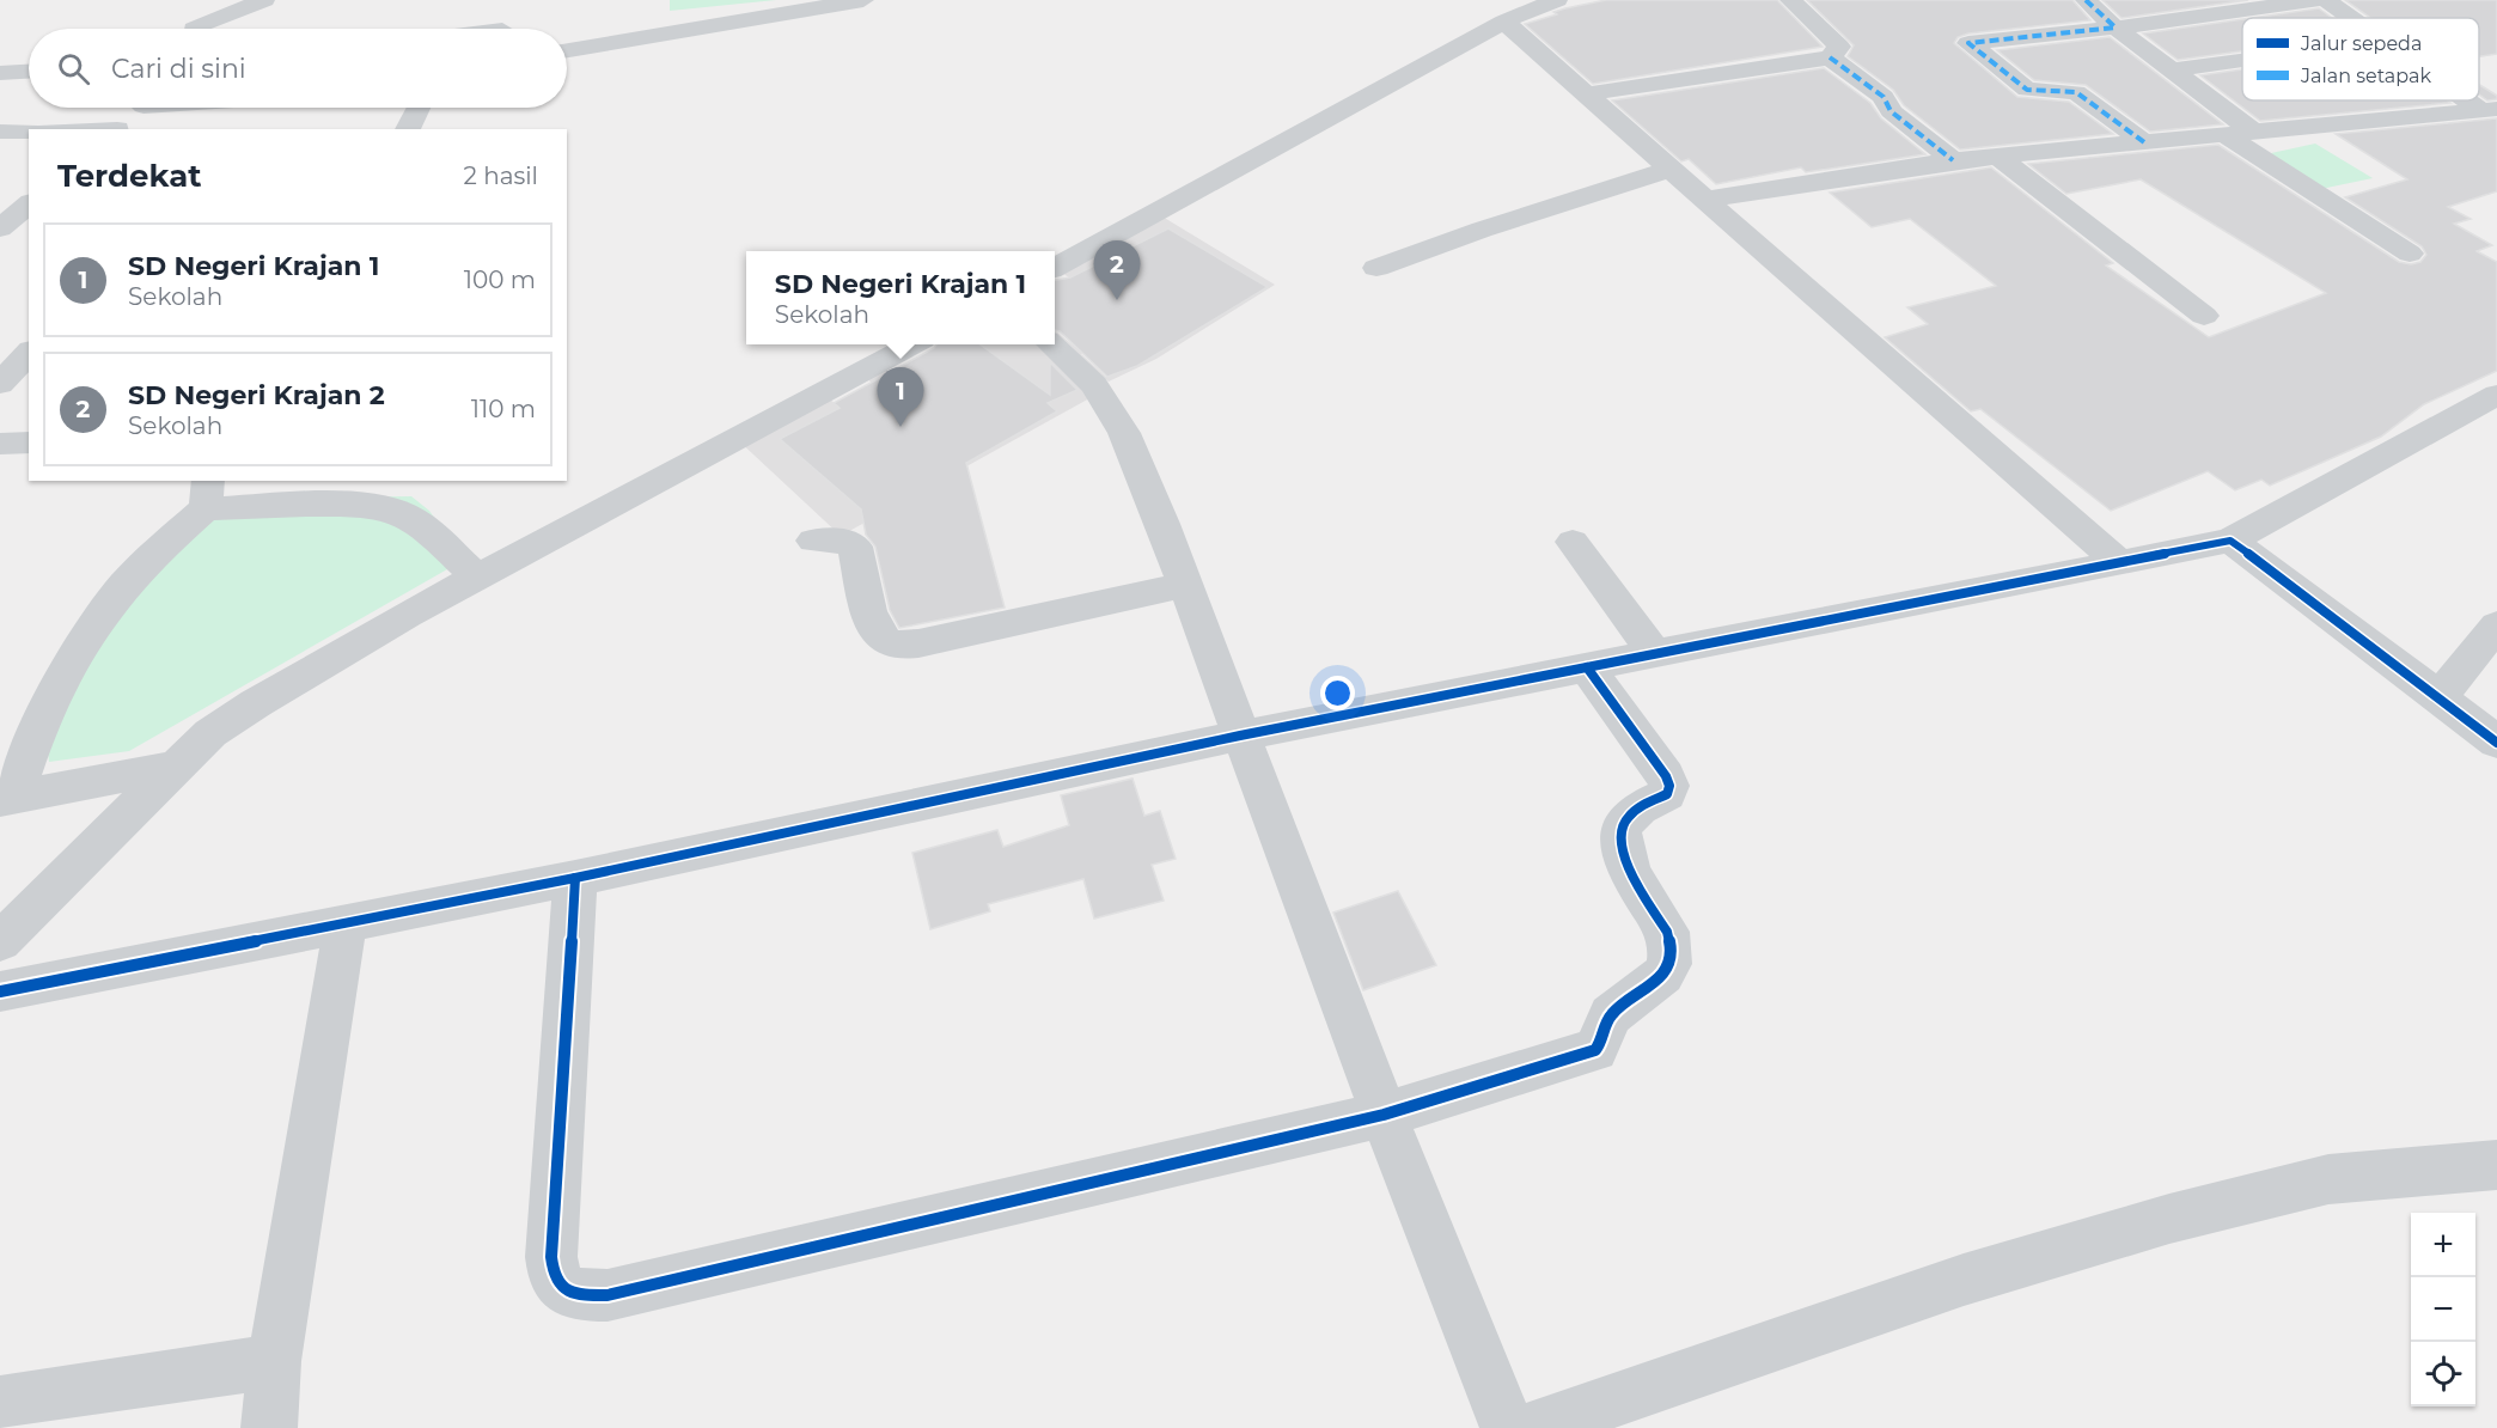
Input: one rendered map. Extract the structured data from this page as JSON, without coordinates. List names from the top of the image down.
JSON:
{
  "legend": ["Jalur sepeda", "Jalan setapak"],
  "page": {
    "search": "Cari di sini",
    "heading": ["Terdekat", "2 hasil"],
    "list": [
      {
        "mark": "1",
        "name": "SD Negeri Krajan 1",
        "note": "Sekolah",
        "value": "100 m"
      },
      {
        "mark": "2",
        "name": "SD Negeri Krajan 2",
        "note": "Sekolah",
        "value": "110 m"
      }
    ],
    "pins": ["2", "1"],
    "popup": ["SD Negeri Krajan 1", "Sekolah"],
    "map_buttons": ["+", "−"]
  }
}
